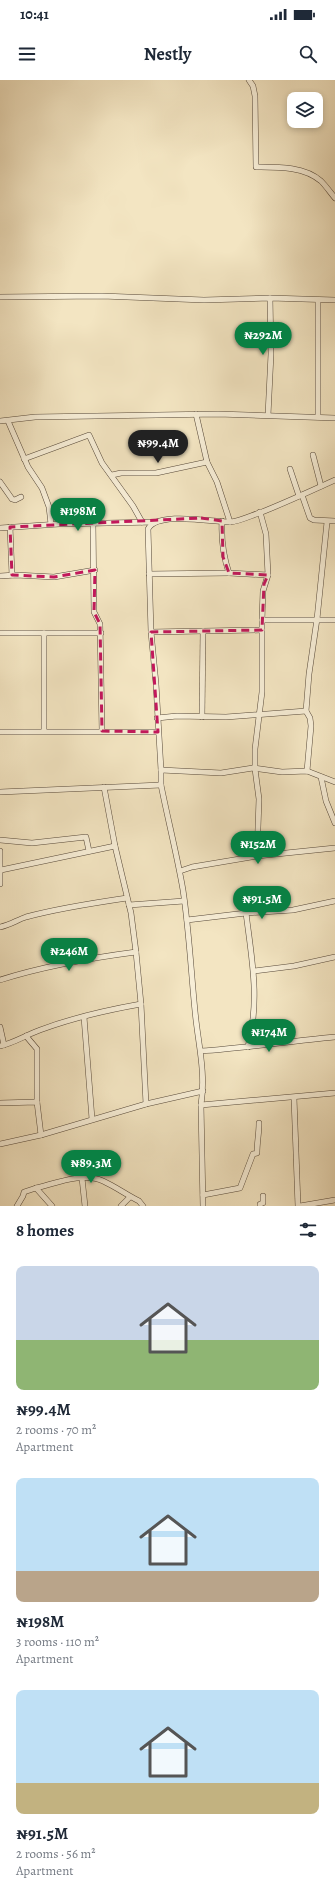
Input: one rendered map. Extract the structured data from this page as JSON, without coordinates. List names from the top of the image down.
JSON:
{
  "page": {
    "status": "10:41",
    "header": "Nestly",
    "price": [
      "₦292M",
      "₦99.4M",
      "₦198M",
      "₦152M",
      "₦91.5M",
      "₦246M",
      "₦174M",
      "₦89.3M"
    ],
    "heading": "8 homes",
    "list": [
      {
        "name": "₦99.4M",
        "note": "2 rooms · 70 m² · Apartment"
      },
      {
        "name": "₦198M",
        "note": "3 rooms · 110 m² · Apartment"
      },
      {
        "name": "₦91.5M",
        "note": "2 rooms · 56 m² · Apartment"
      }
    ]
  }
}
